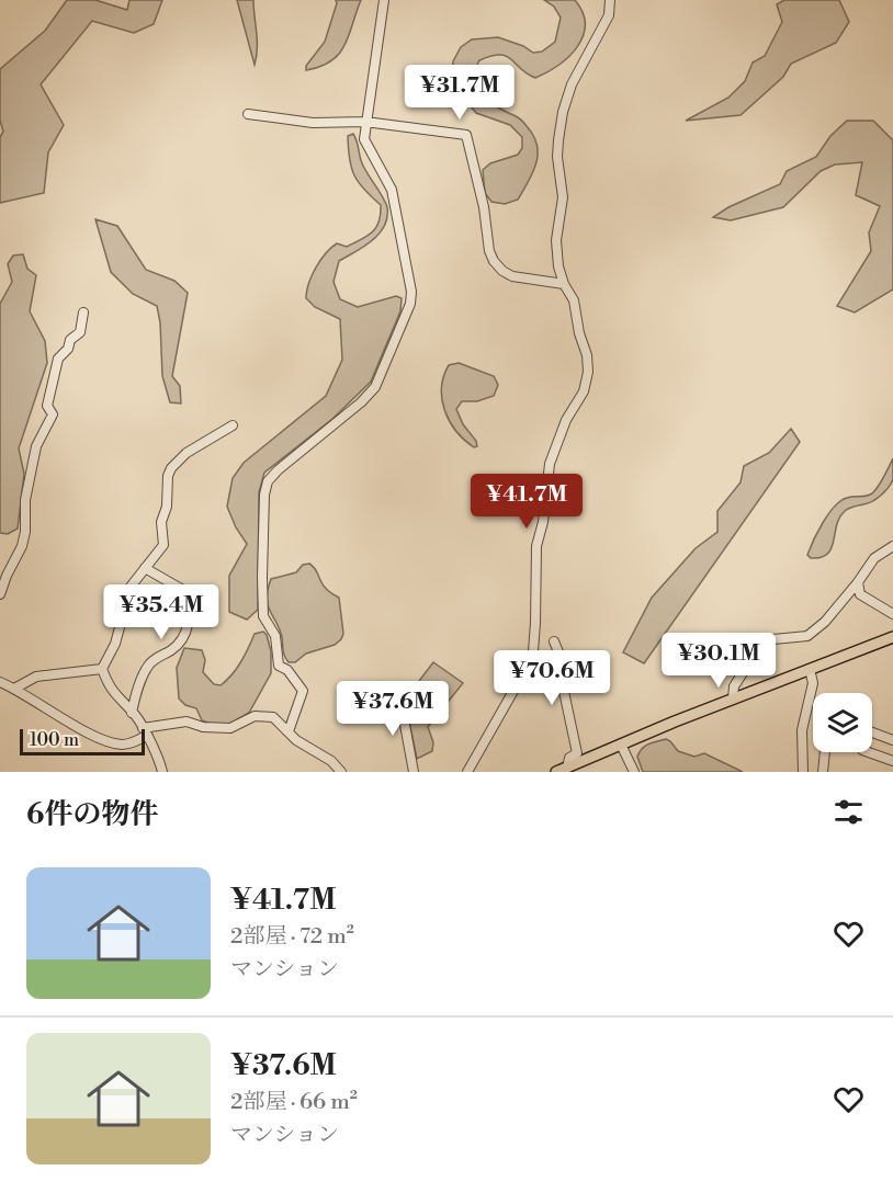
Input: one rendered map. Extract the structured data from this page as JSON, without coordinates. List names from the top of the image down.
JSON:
{
  "scale_bar": "100 m",
  "page": {
    "price": [
      "¥31.7M",
      "¥41.7M",
      "¥35.4M",
      "¥30.1M",
      "¥70.6M",
      "¥37.6M"
    ],
    "scale": "100 m",
    "heading": "6件の物件",
    "list": [
      {
        "name": "¥41.7M",
        "note": "2部屋 · 72 m² · マンション"
      },
      {
        "name": "¥37.6M",
        "note": "2部屋 · 66 m² · マンション"
      }
    ]
  }
}
